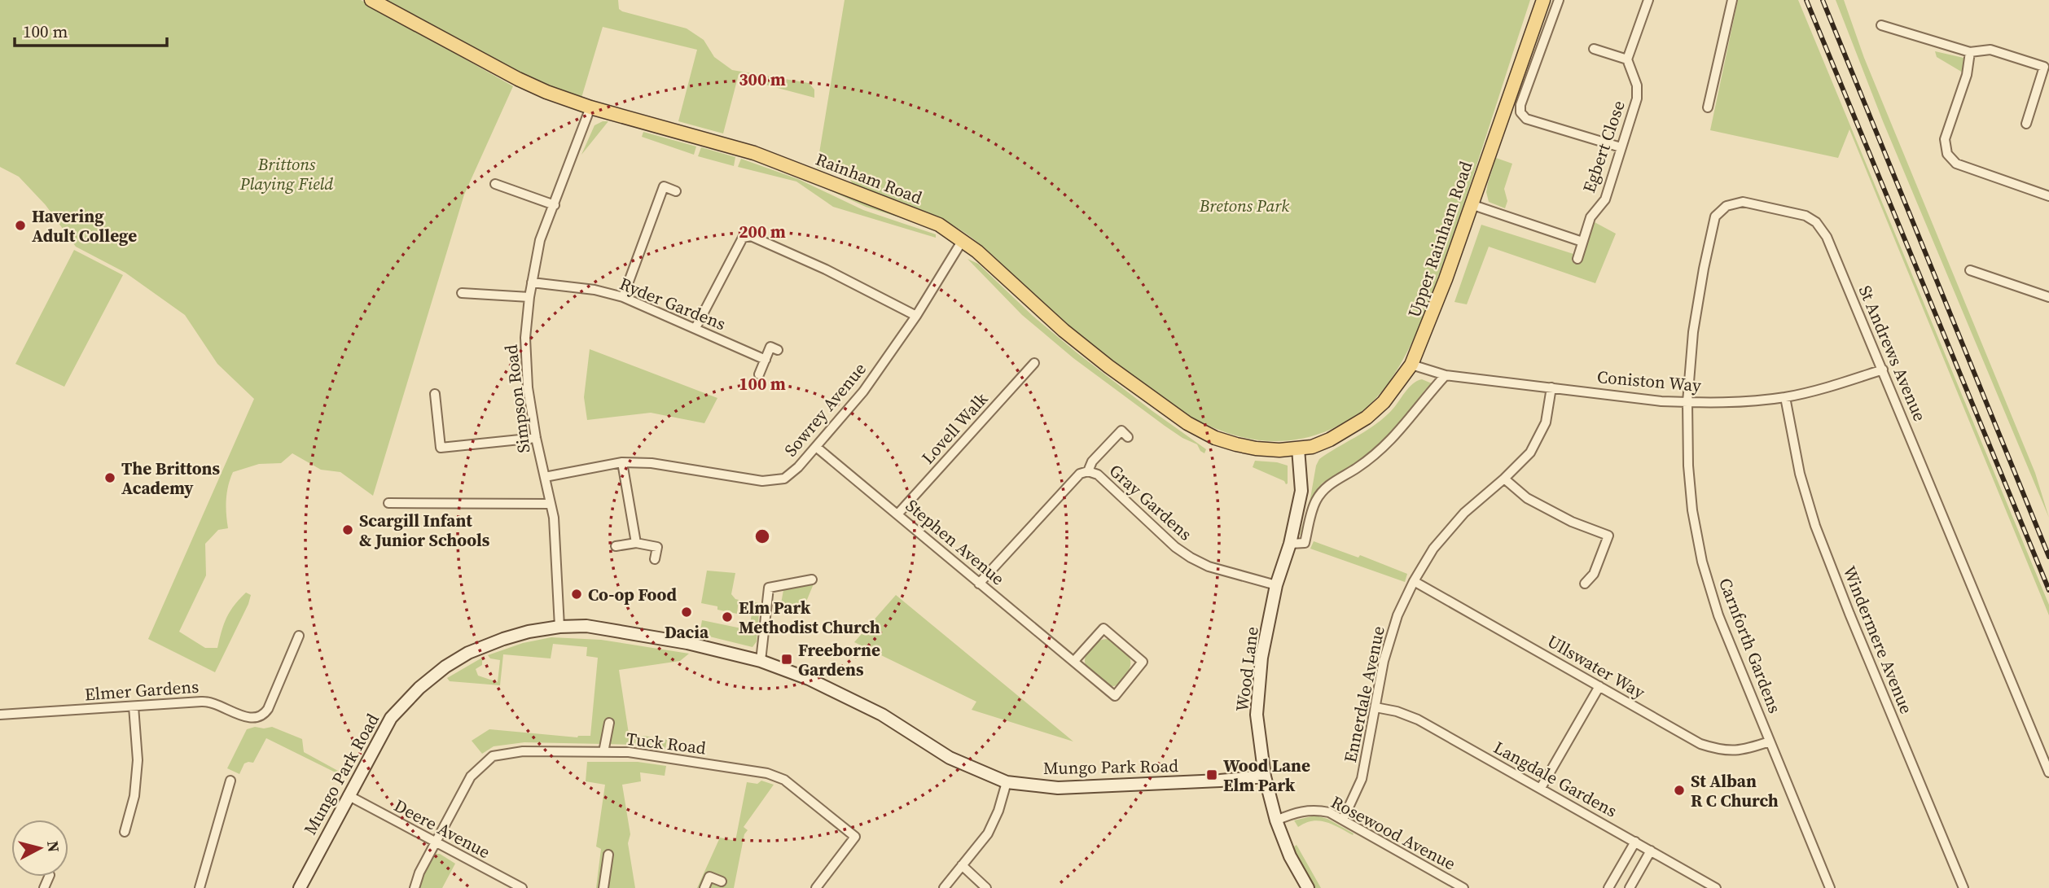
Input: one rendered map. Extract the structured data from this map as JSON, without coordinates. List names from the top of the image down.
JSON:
{
  "streets": {
    "main road": ["Rainham Road", "Upper Rainham Road"],
    "street": [
      "Egbert Close",
      "Ryder Gardens",
      "St Andrews Avenue",
      "Coniston Way",
      "Simpson Road",
      "Sowrey Avenue",
      "Lovell Walk",
      "Gray Gardens",
      "Stephen Avenue",
      "Windermere Avenue",
      "Carnforth Gardens",
      "Ullswater Way",
      "Wood Lane",
      "Elmer Gardens",
      "Ennerdale Avenue",
      "Tuck Road",
      "Mungo Park Road",
      "Langdale Gardens",
      "Deere Avenue",
      "Rosewood Avenue"
    ]
  },
  "crossings": [
    ["Rainham Road", "Upper Rainham Road"],
    ["Rainham Road", "Simpson Road"],
    ["Rainham Road", "Sowrey Avenue"],
    ["Rainham Road", "Wood Lane"],
    ["Upper Rainham Road", "Coniston Way"],
    ["Upper Rainham Road", "Wood Lane"],
    ["Ryder Gardens", "Simpson Road"],
    ["St Andrews Avenue", "Coniston Way"],
    ["St Andrews Avenue", "Carnforth Gardens"],
    ["Coniston Way", "Windermere Avenue"],
    ["Coniston Way", "Carnforth Gardens"],
    ["Coniston Way", "Ennerdale Avenue"],
    ["Simpson Road", "Sowrey Avenue"],
    ["Simpson Road", "Mungo Park Road"],
    ["Sowrey Avenue", "Stephen Avenue"],
    ["Lovell Walk", "Stephen Avenue"],
    ["Gray Gardens", "Stephen Avenue"],
    ["Gray Gardens", "Wood Lane"],
    ["Carnforth Gardens", "Ullswater Way"],
    ["Ullswater Way", "Ennerdale Avenue"],
    ["Wood Lane", "Mungo Park Road"],
    ["Wood Lane", "Rosewood Avenue"],
    ["Ennerdale Avenue", "Langdale Gardens"],
    ["Ennerdale Avenue", "Rosewood Avenue"],
    ["Tuck Road", "Deere Avenue"],
    ["Mungo Park Road", "Deere Avenue"]
  ],
  "parks": ["Brittons Playing Field", "Bretons Park"],
  "places": {
    "other": [
      "Havering Adult College",
      "The Brittons Academy",
      "Scargill Infant & Junior Schools",
      "Co-op Food",
      "Dacia",
      "Elm Park Methodist Church",
      "St Alban R C Church"
    ],
    "transit": ["Freeborne Gardens", "Wood Lane Elm Park"]
  },
  "scale_bar": "100 m",
  "north": "right",
  "rings": ["300 m", "200 m", "100 m"]
}
